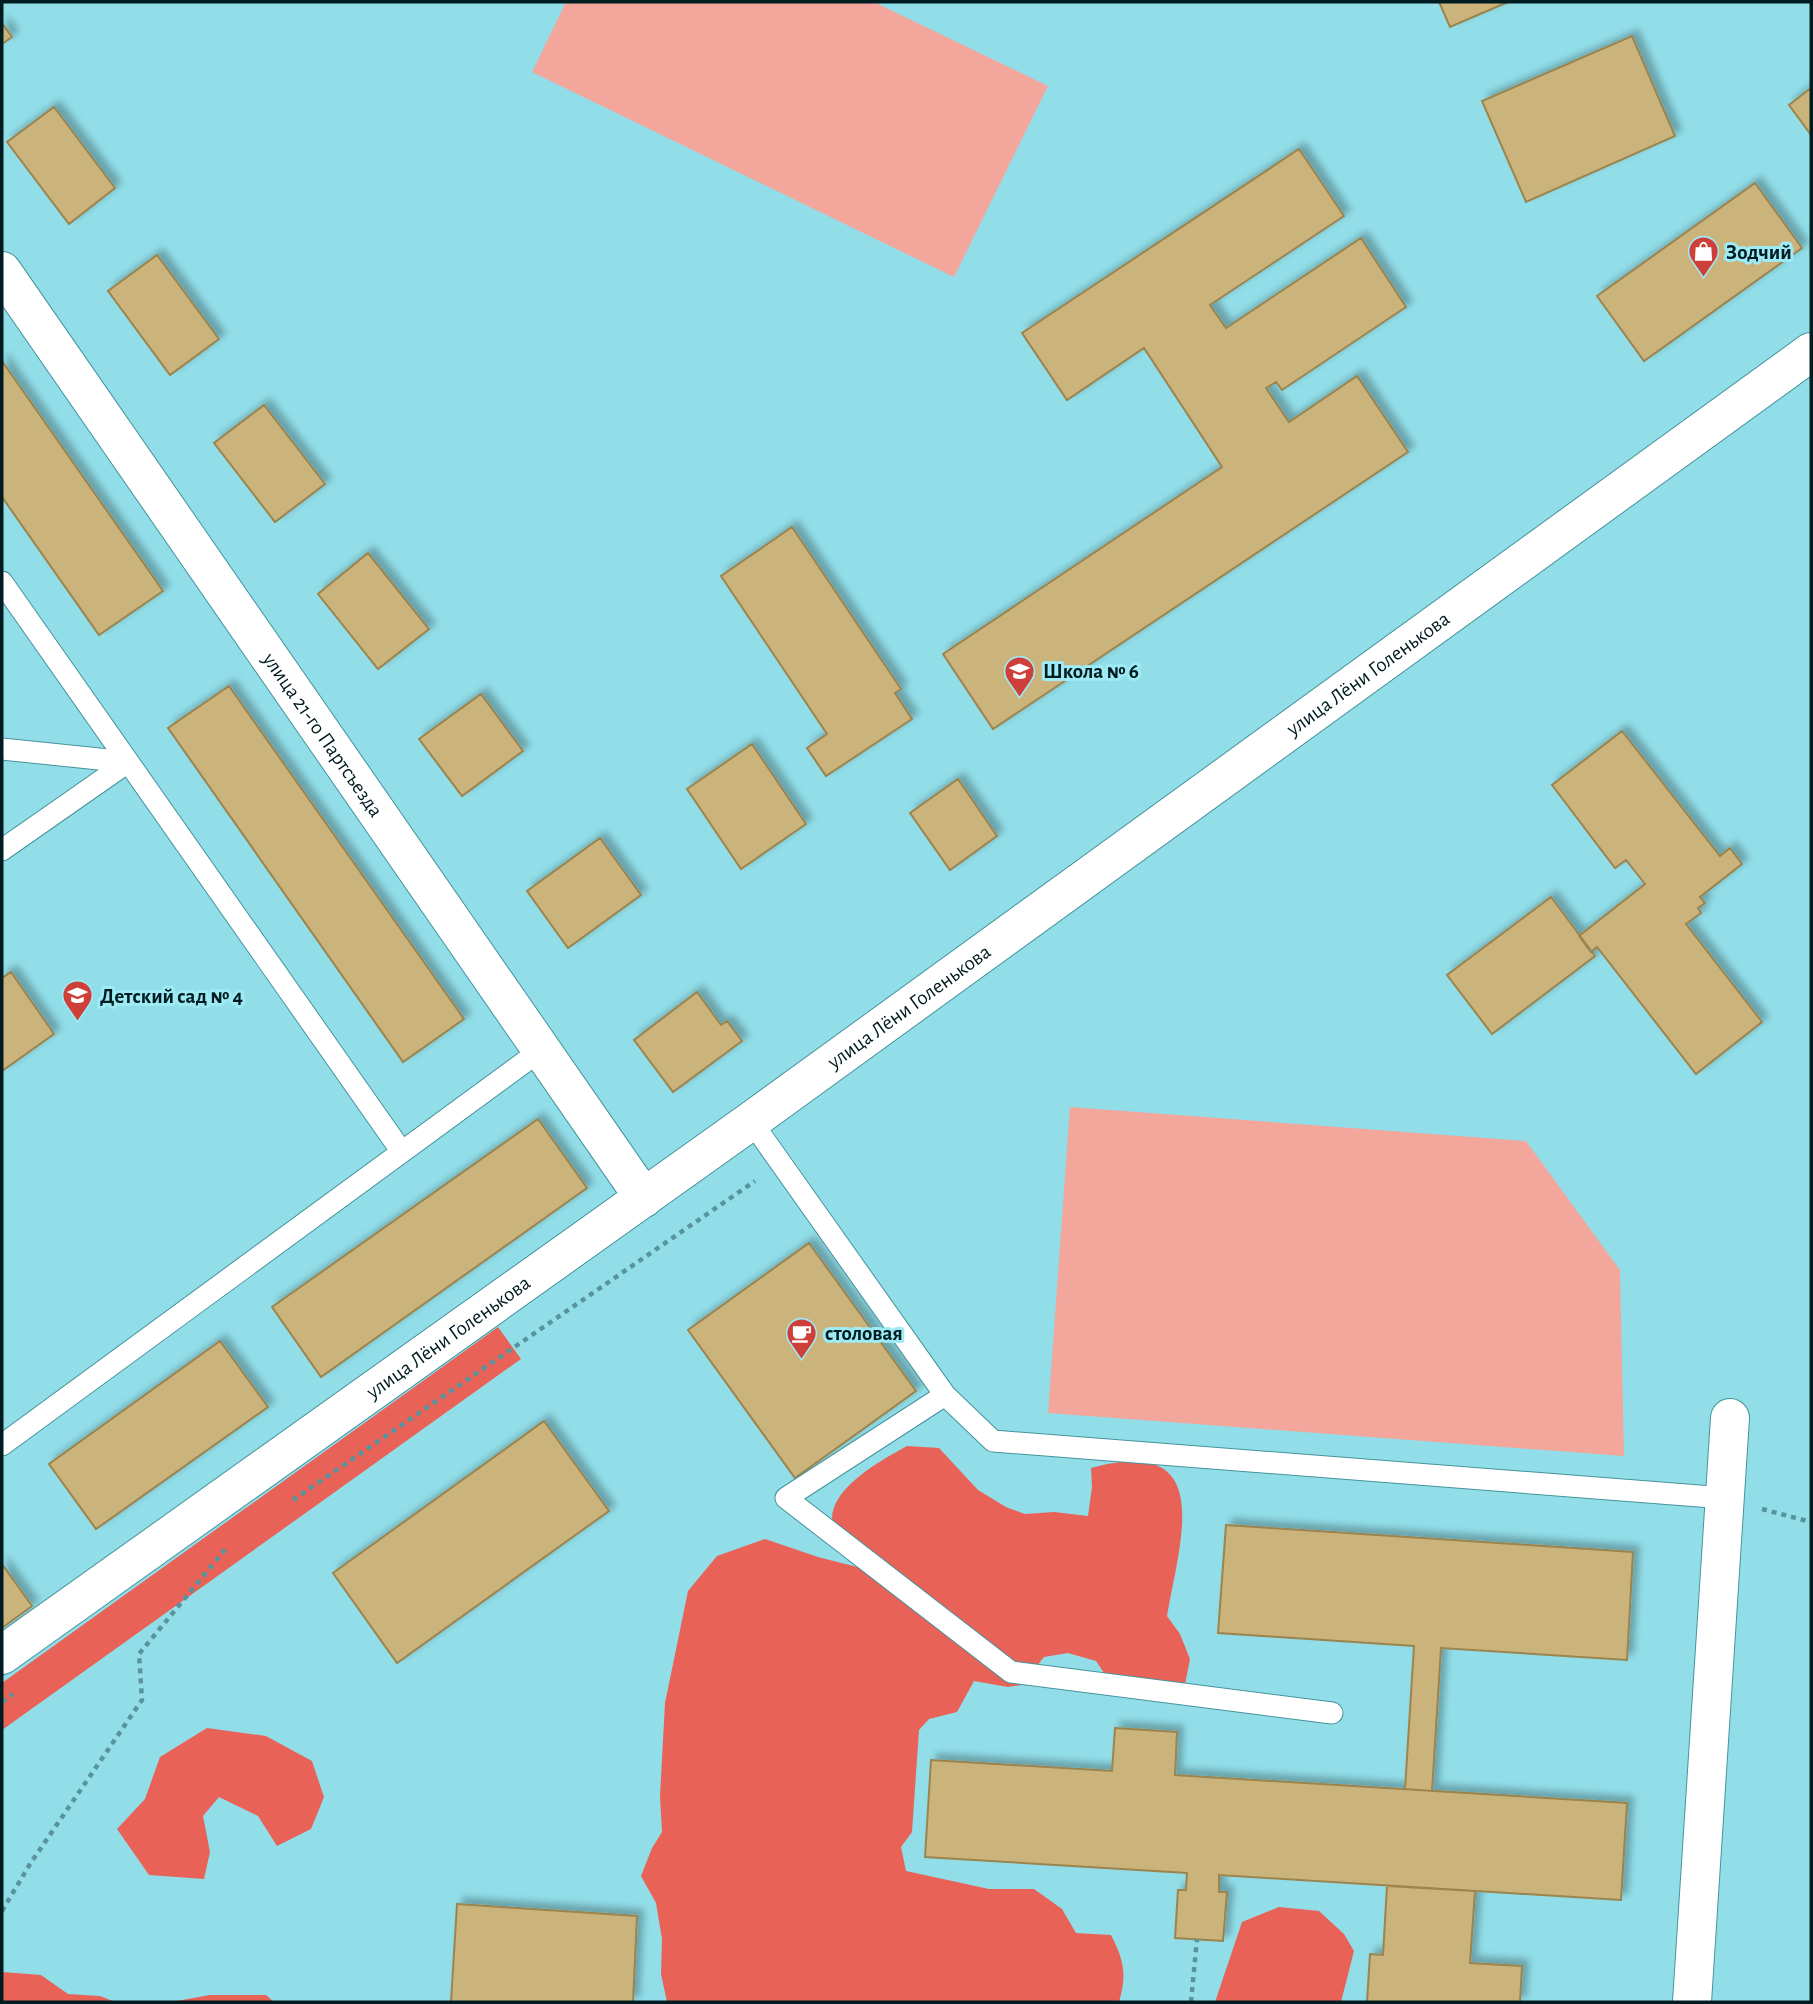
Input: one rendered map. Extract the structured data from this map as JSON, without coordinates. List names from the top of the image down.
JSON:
{
  "streets": {
    "street": ["улица Лёни Голенькова", "улица 21-го Партсъезда"]
  },
  "crossings": [
    ["улица Лёни Голенькова", "улица 21-го Партсъезда"]
  ],
  "places": {
    "shop": ["Зодчий"],
    "school or university": ["Школа № 6", "Детский сад № 4"],
    "cafe": ["столовая"]
  }
}
